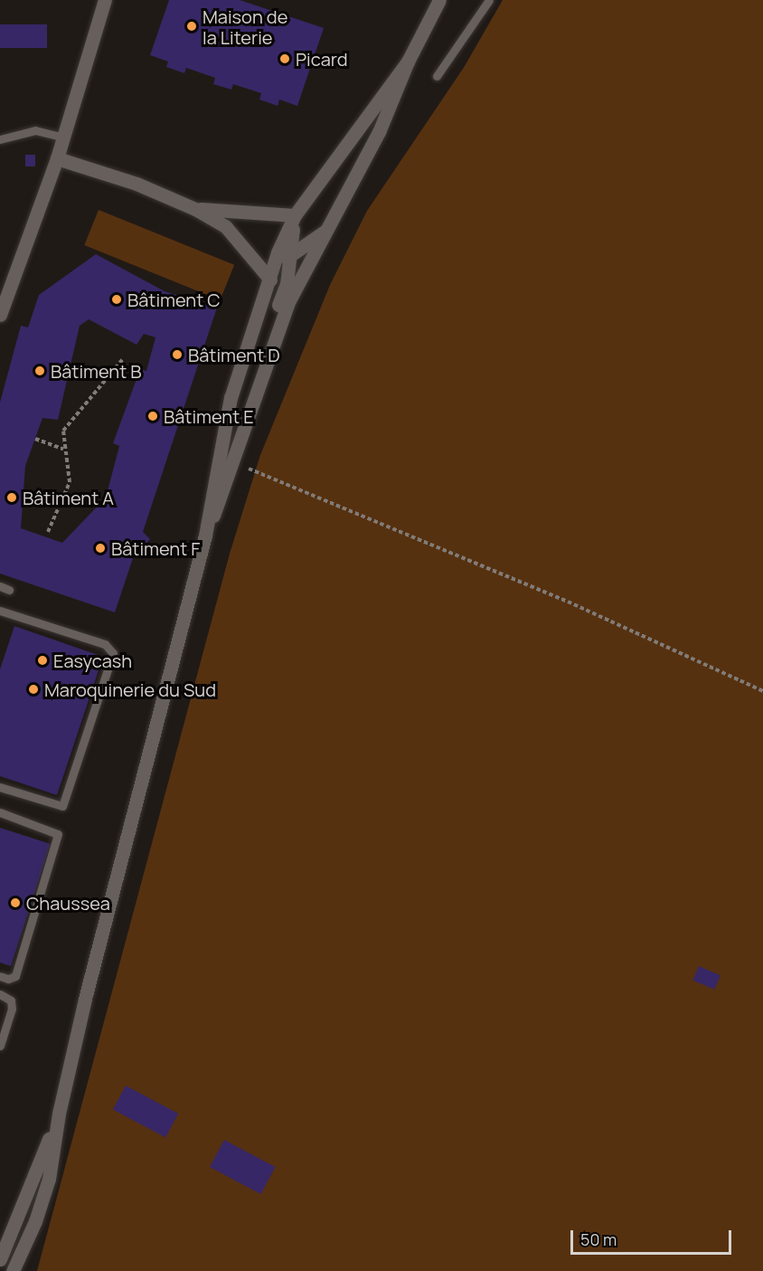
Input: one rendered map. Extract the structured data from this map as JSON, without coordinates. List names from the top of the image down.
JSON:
{
  "places": [
    "Maison de la Literie",
    "Picard",
    "Bâtiment C",
    "Bâtiment D",
    "Bâtiment B",
    "Bâtiment E",
    "Bâtiment A",
    "Bâtiment F",
    "Easycash",
    "Maroquinerie du Sud",
    "Chaussea"
  ],
  "scale_bar": "50 m"
}
